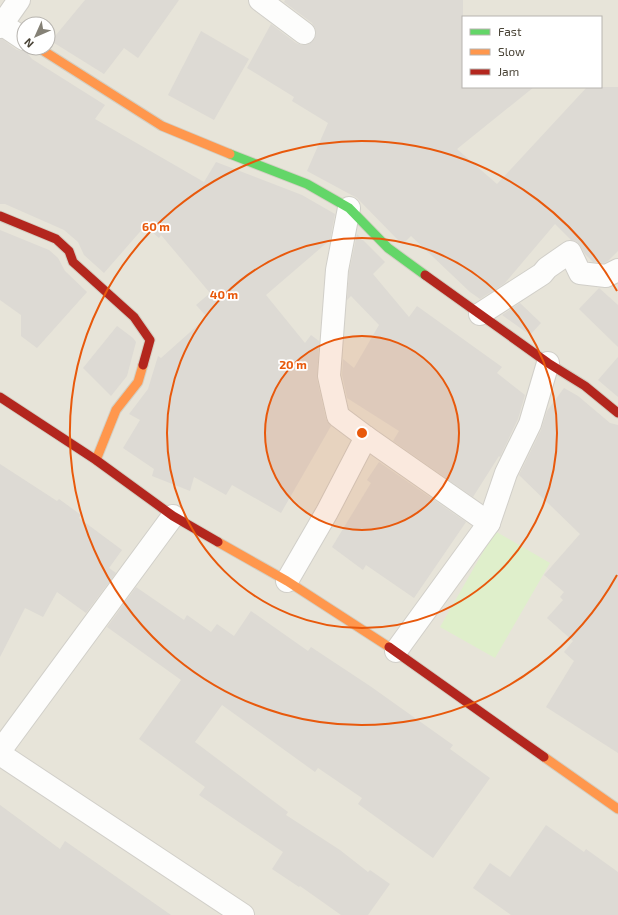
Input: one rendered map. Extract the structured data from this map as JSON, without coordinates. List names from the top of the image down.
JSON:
{
  "legend": ["Fast", "Slow", "Jam"],
  "north": "bottom left",
  "rings": ["60 m", "40 m", "20 m"]
}
